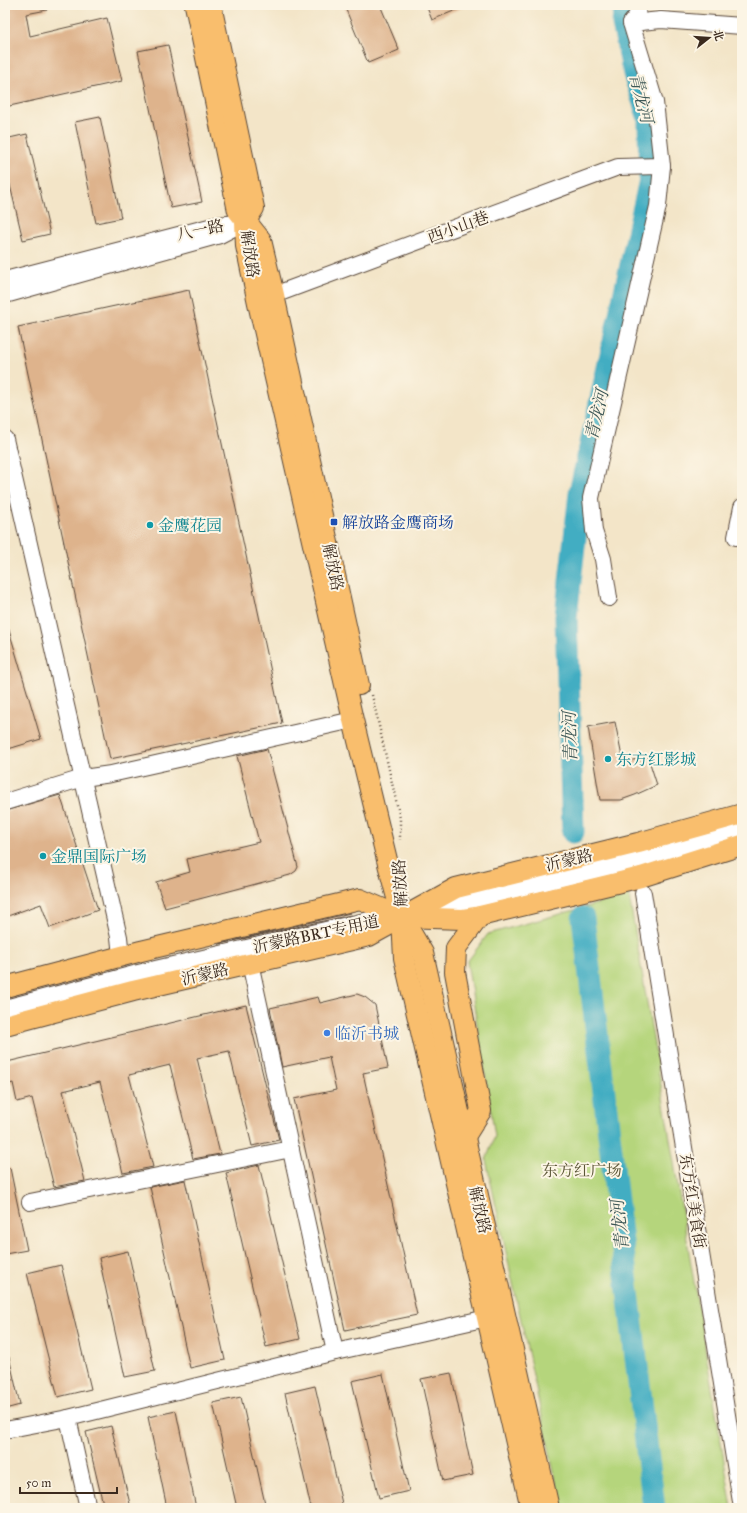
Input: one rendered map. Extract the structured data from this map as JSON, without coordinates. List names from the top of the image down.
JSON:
{
  "streets": {
    "main road": ["解放路", "沂蒙路"],
    "street": [
      "西小山巷",
      "八一路",
      "沂蒙路BRT专用道",
      "东方红美食街"
    ]
  },
  "crossings": [
    ["西小山巷", "解放路"],
    ["八一路", "解放路"],
    ["解放路", "沂蒙路"],
    ["解放路", "沂蒙路BRT专用道"],
    ["沂蒙路", "沂蒙路BRT专用道"]
  ],
  "water": ["青龙河"],
  "parks": ["东方红广场"],
  "places": {
    "transit": ["解放路金鹰商场"],
    "other": [
      "金鹰花园",
      "东方红影城",
      "金鼎国际广场",
      "临沂书城"
    ]
  },
  "scale_bar": "50 m",
  "north": "right"
}
